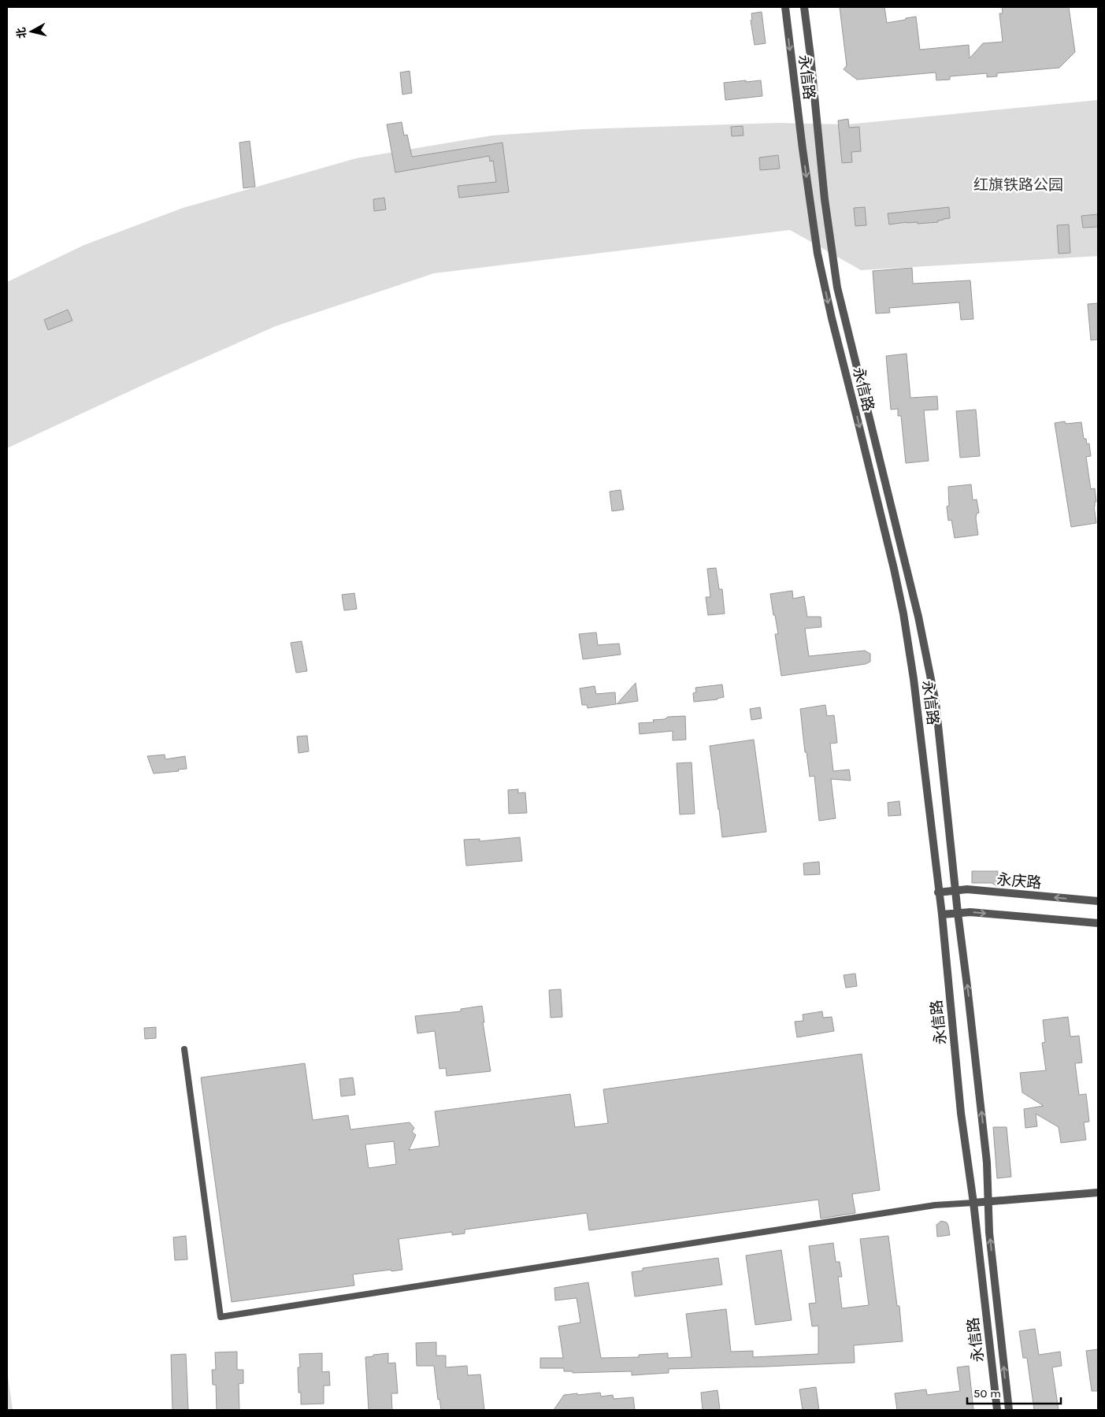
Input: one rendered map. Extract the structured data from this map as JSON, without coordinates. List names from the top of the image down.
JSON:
{
  "streets": {
    "street": ["永信路", "永庆路"]
  },
  "crossings": [
    ["永信路", "永庆路"]
  ],
  "parks": ["红旗铁路公园"],
  "scale_bar": "50 m",
  "north": "left"
}
